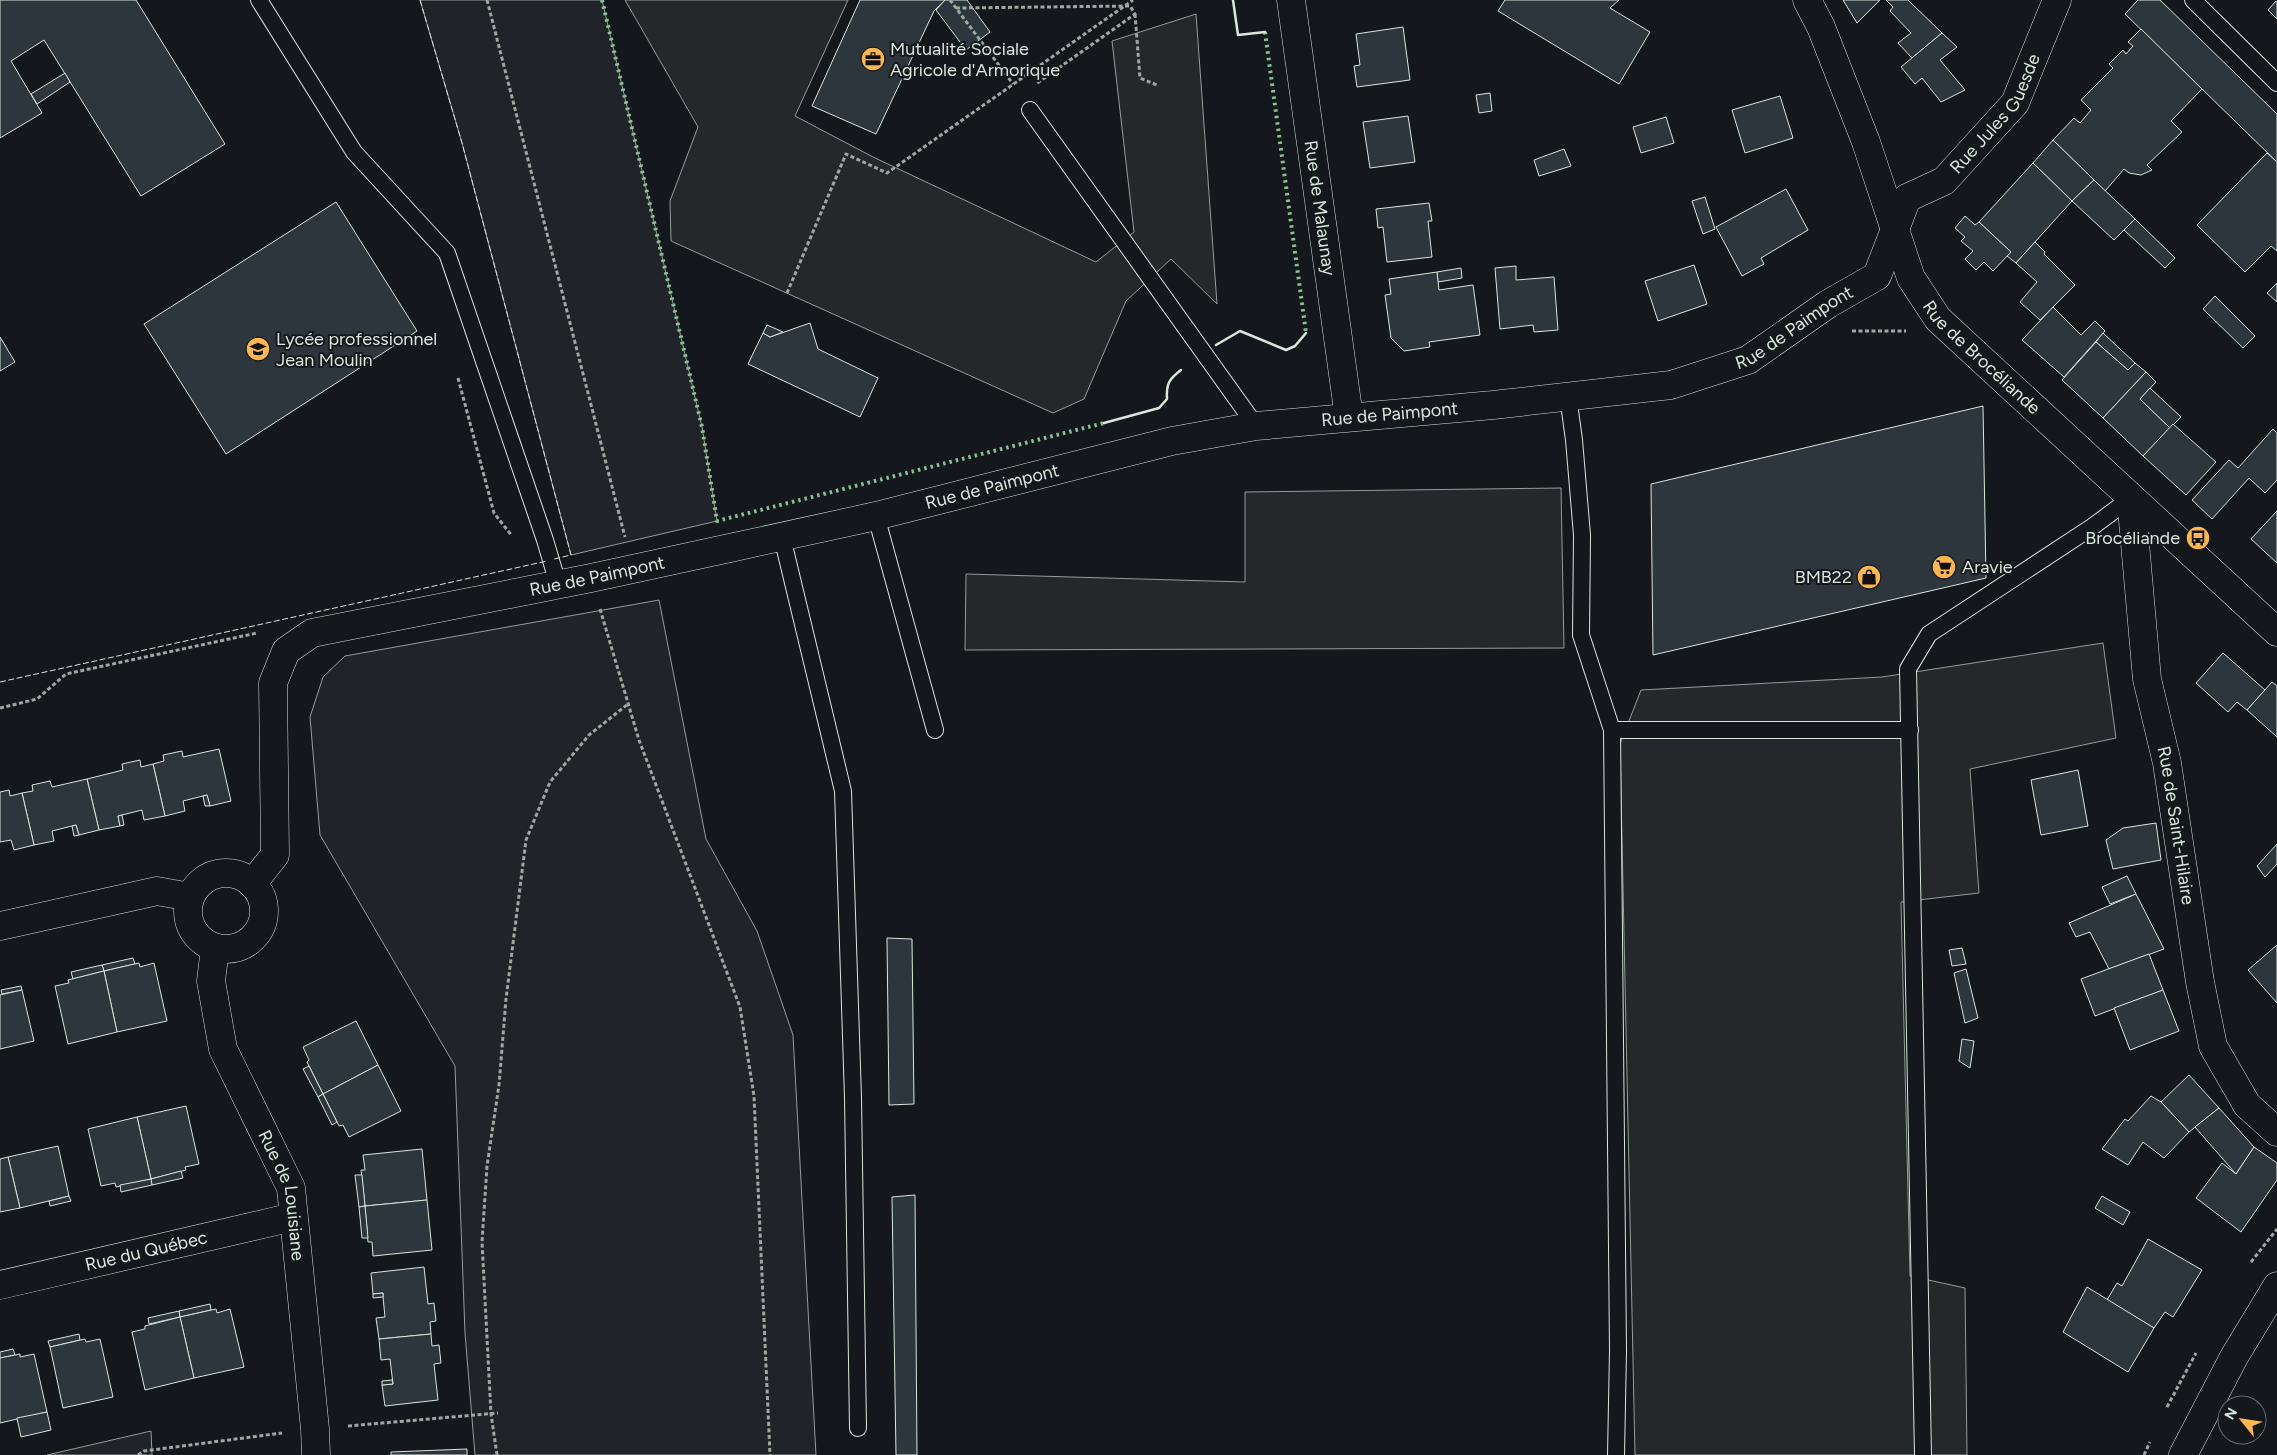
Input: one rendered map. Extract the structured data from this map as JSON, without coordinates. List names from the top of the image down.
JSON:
{
  "streets": {
    "street": [
      "Rue Jules Guesde",
      "Rue de Malaunay",
      "Rue de Paimpont",
      "Rue de Brocéliande",
      "Rue de Saint-Hilaire",
      "Rue de Louisiane",
      "Rue du Québec"
    ]
  },
  "crossings": [
    ["Rue Jules Guesde", "Rue de Paimpont"],
    ["Rue Jules Guesde", "Rue de Brocéliande"],
    ["Rue de Malaunay", "Rue de Paimpont"],
    ["Rue de Paimpont", "Rue de Brocéliande"],
    ["Rue de Paimpont", "Rue de Louisiane"],
    ["Rue de Brocéliande", "Rue de Saint-Hilaire"],
    ["Rue de Louisiane", "Rue du Québec"]
  ],
  "places": {
    "office": ["Mutualité Sociale Agricole d'Armorique"],
    "school or university": ["Lycée professionnel Jean Moulin"],
    "bus stop": ["Brocéliande"],
    "supermarket": ["Aravie"],
    "shop": ["BMB22"]
  },
  "north": "top left"
}
